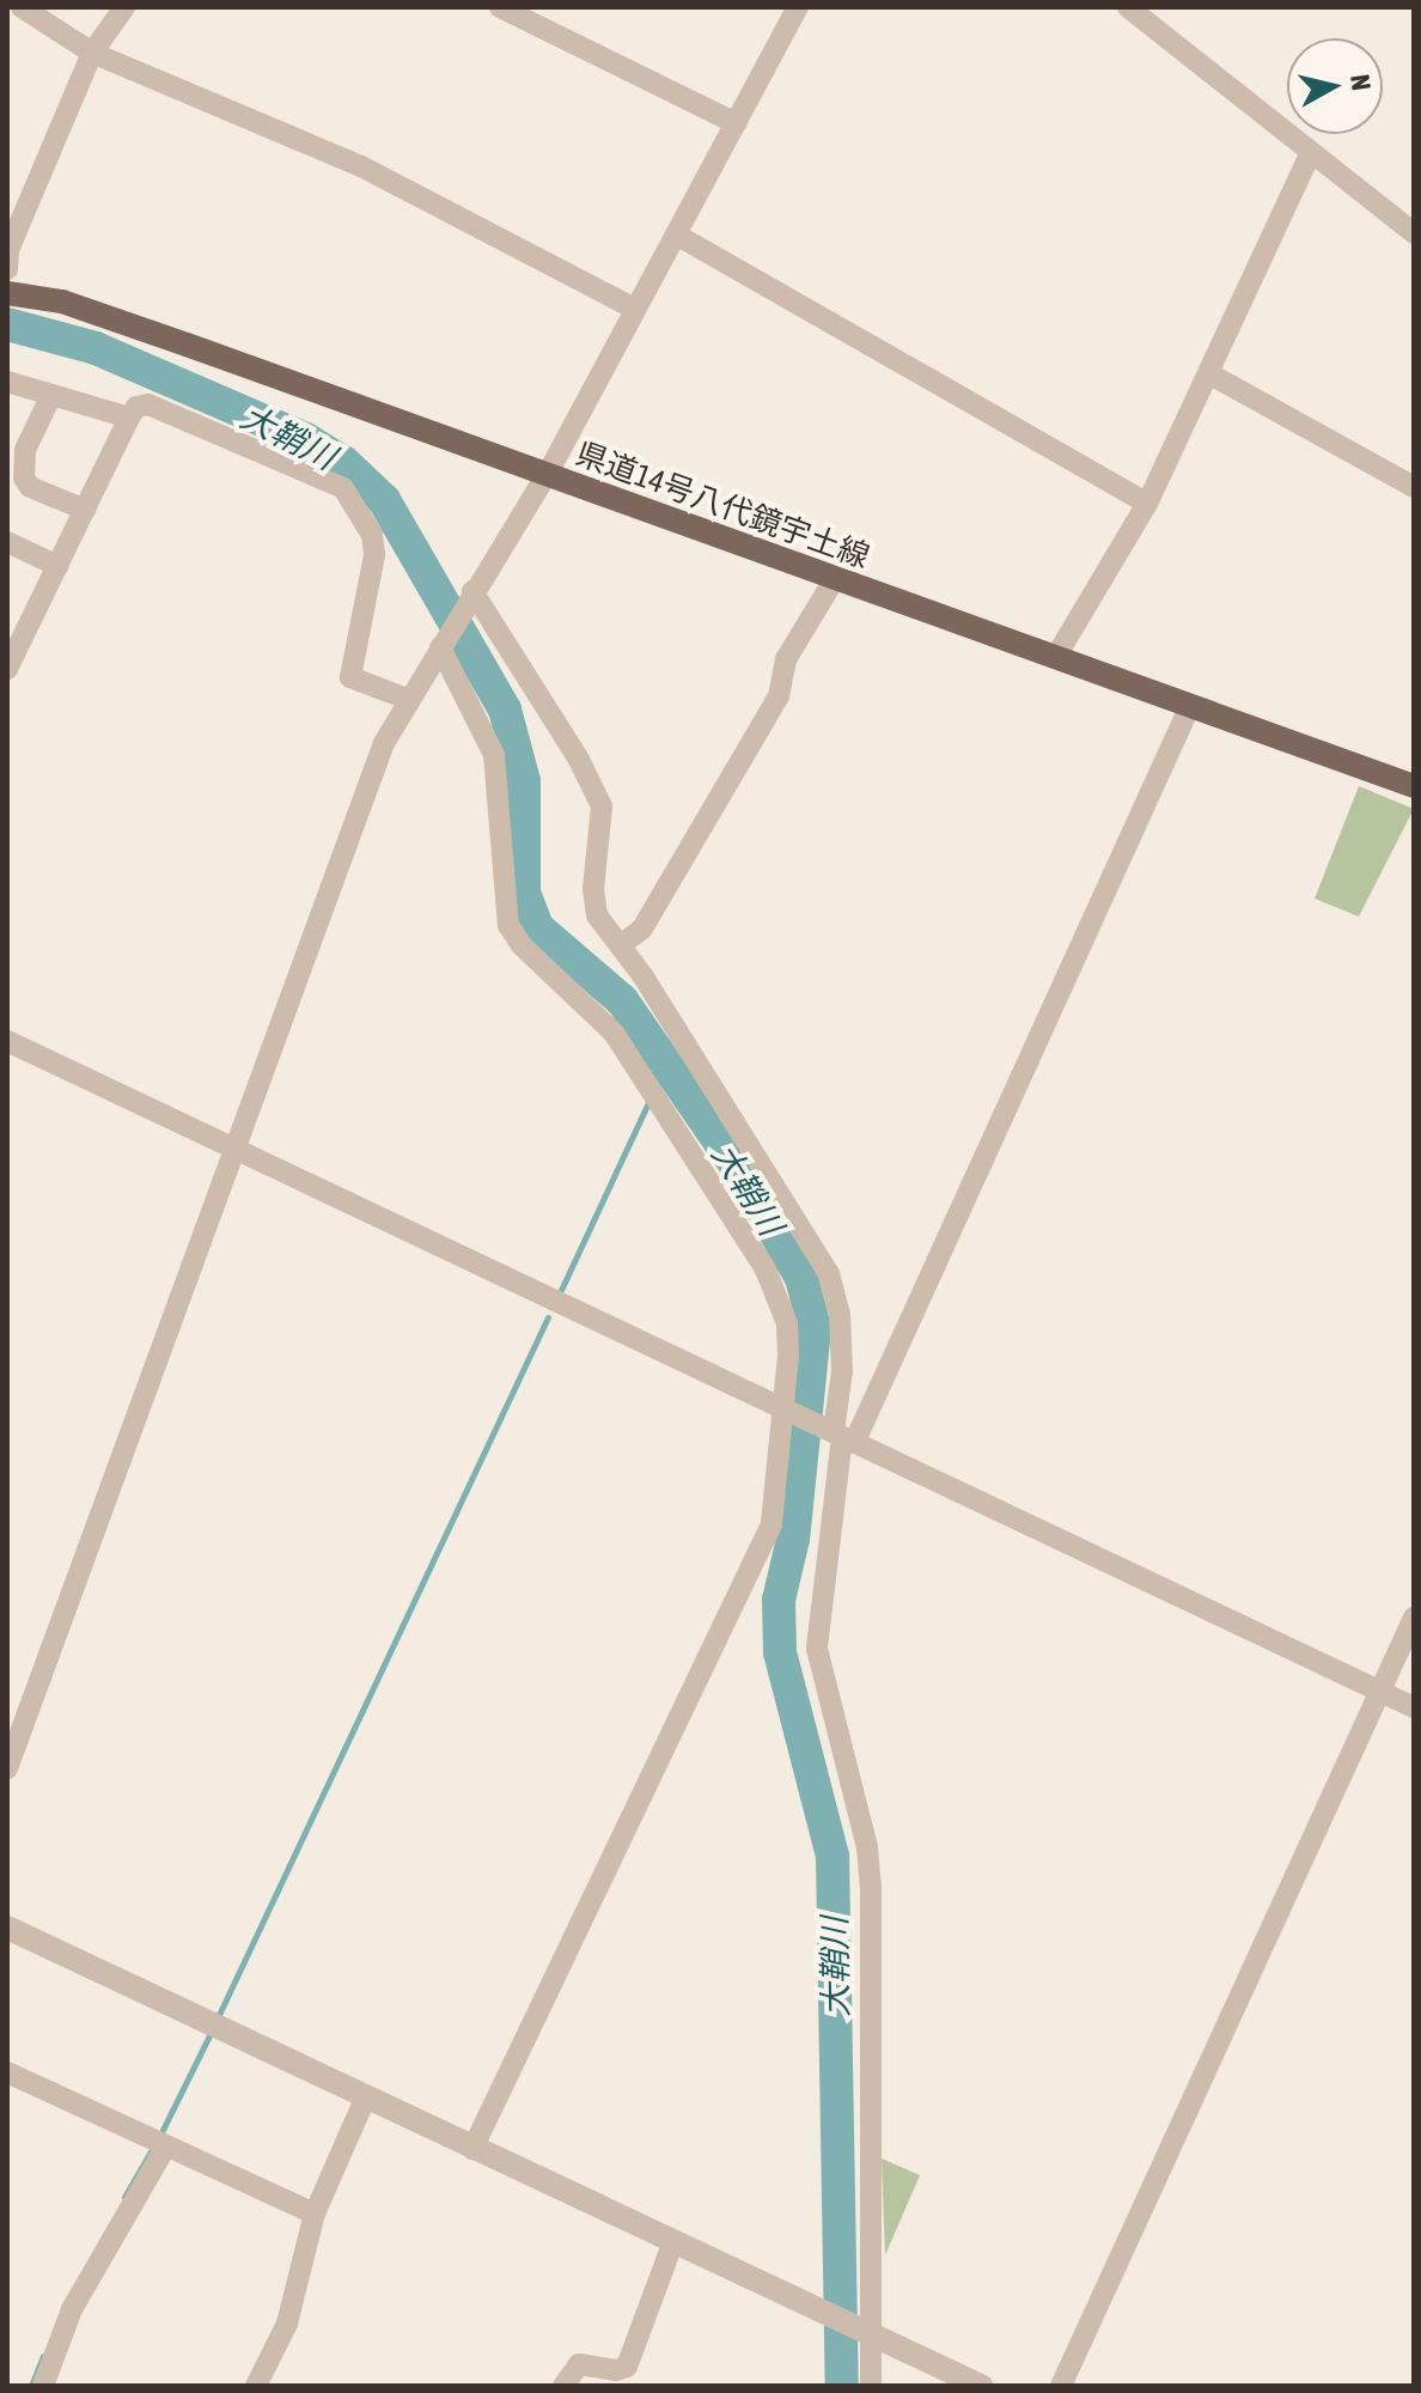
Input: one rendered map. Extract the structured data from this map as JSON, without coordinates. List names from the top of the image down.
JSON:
{
  "streets": {
    "main road": ["県道14号八代鏡宇土線"]
  },
  "water": ["大鞘川"],
  "north": "right"
}
